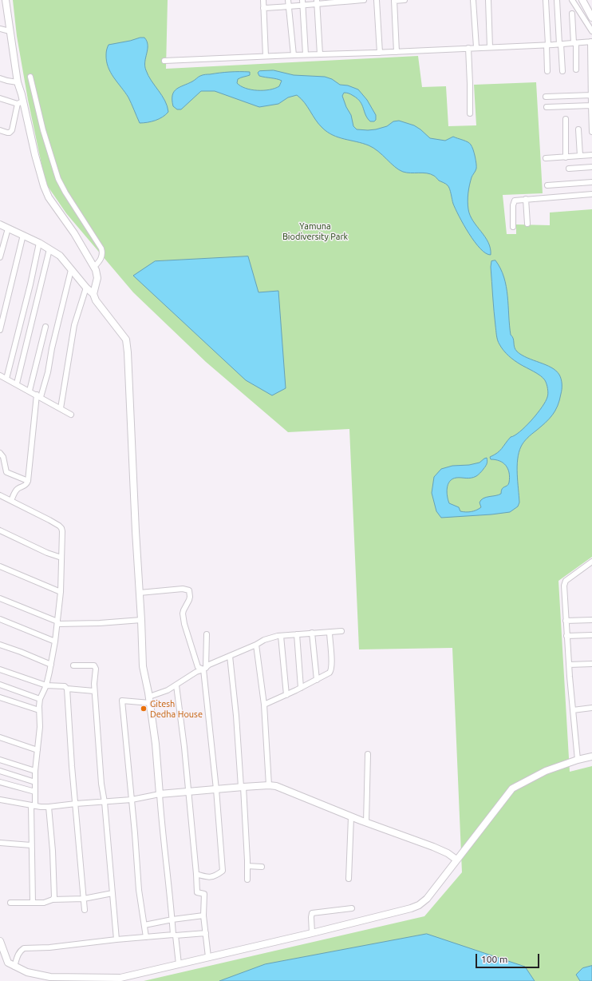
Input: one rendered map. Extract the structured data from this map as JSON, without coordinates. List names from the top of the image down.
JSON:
{
  "parks": ["Yamuna Biodiversity Park"],
  "places": ["Gitesh Dedha House"],
  "scale_bar": "100 m"
}
